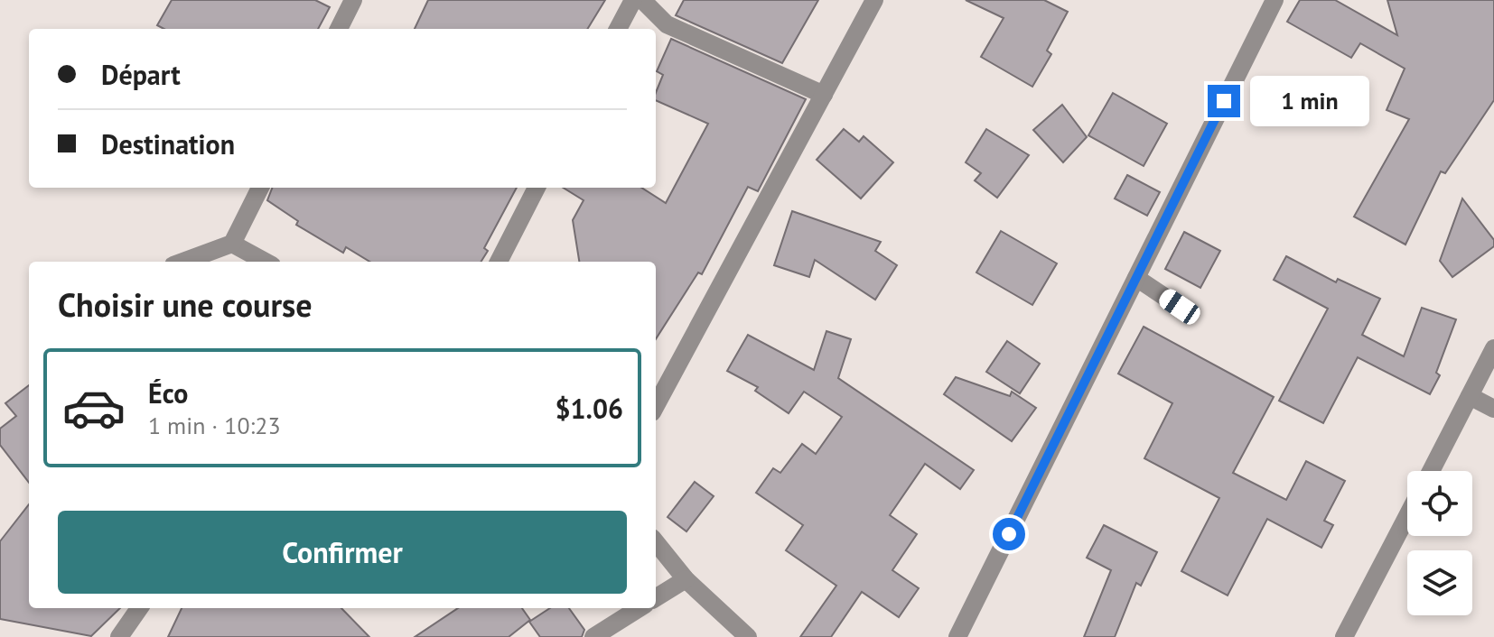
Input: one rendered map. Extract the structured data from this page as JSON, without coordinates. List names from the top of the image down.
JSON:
{
  "page": {
    "banner": ["Départ", "Destination"],
    "bubble": "1 min",
    "heading": "Choisir une course",
    "list": [
      {
        "name": "Éco",
        "note": "1 min · 10:23",
        "value": "$1.06"
      }
    ],
    "buttons": "Confirmer"
  }
}
